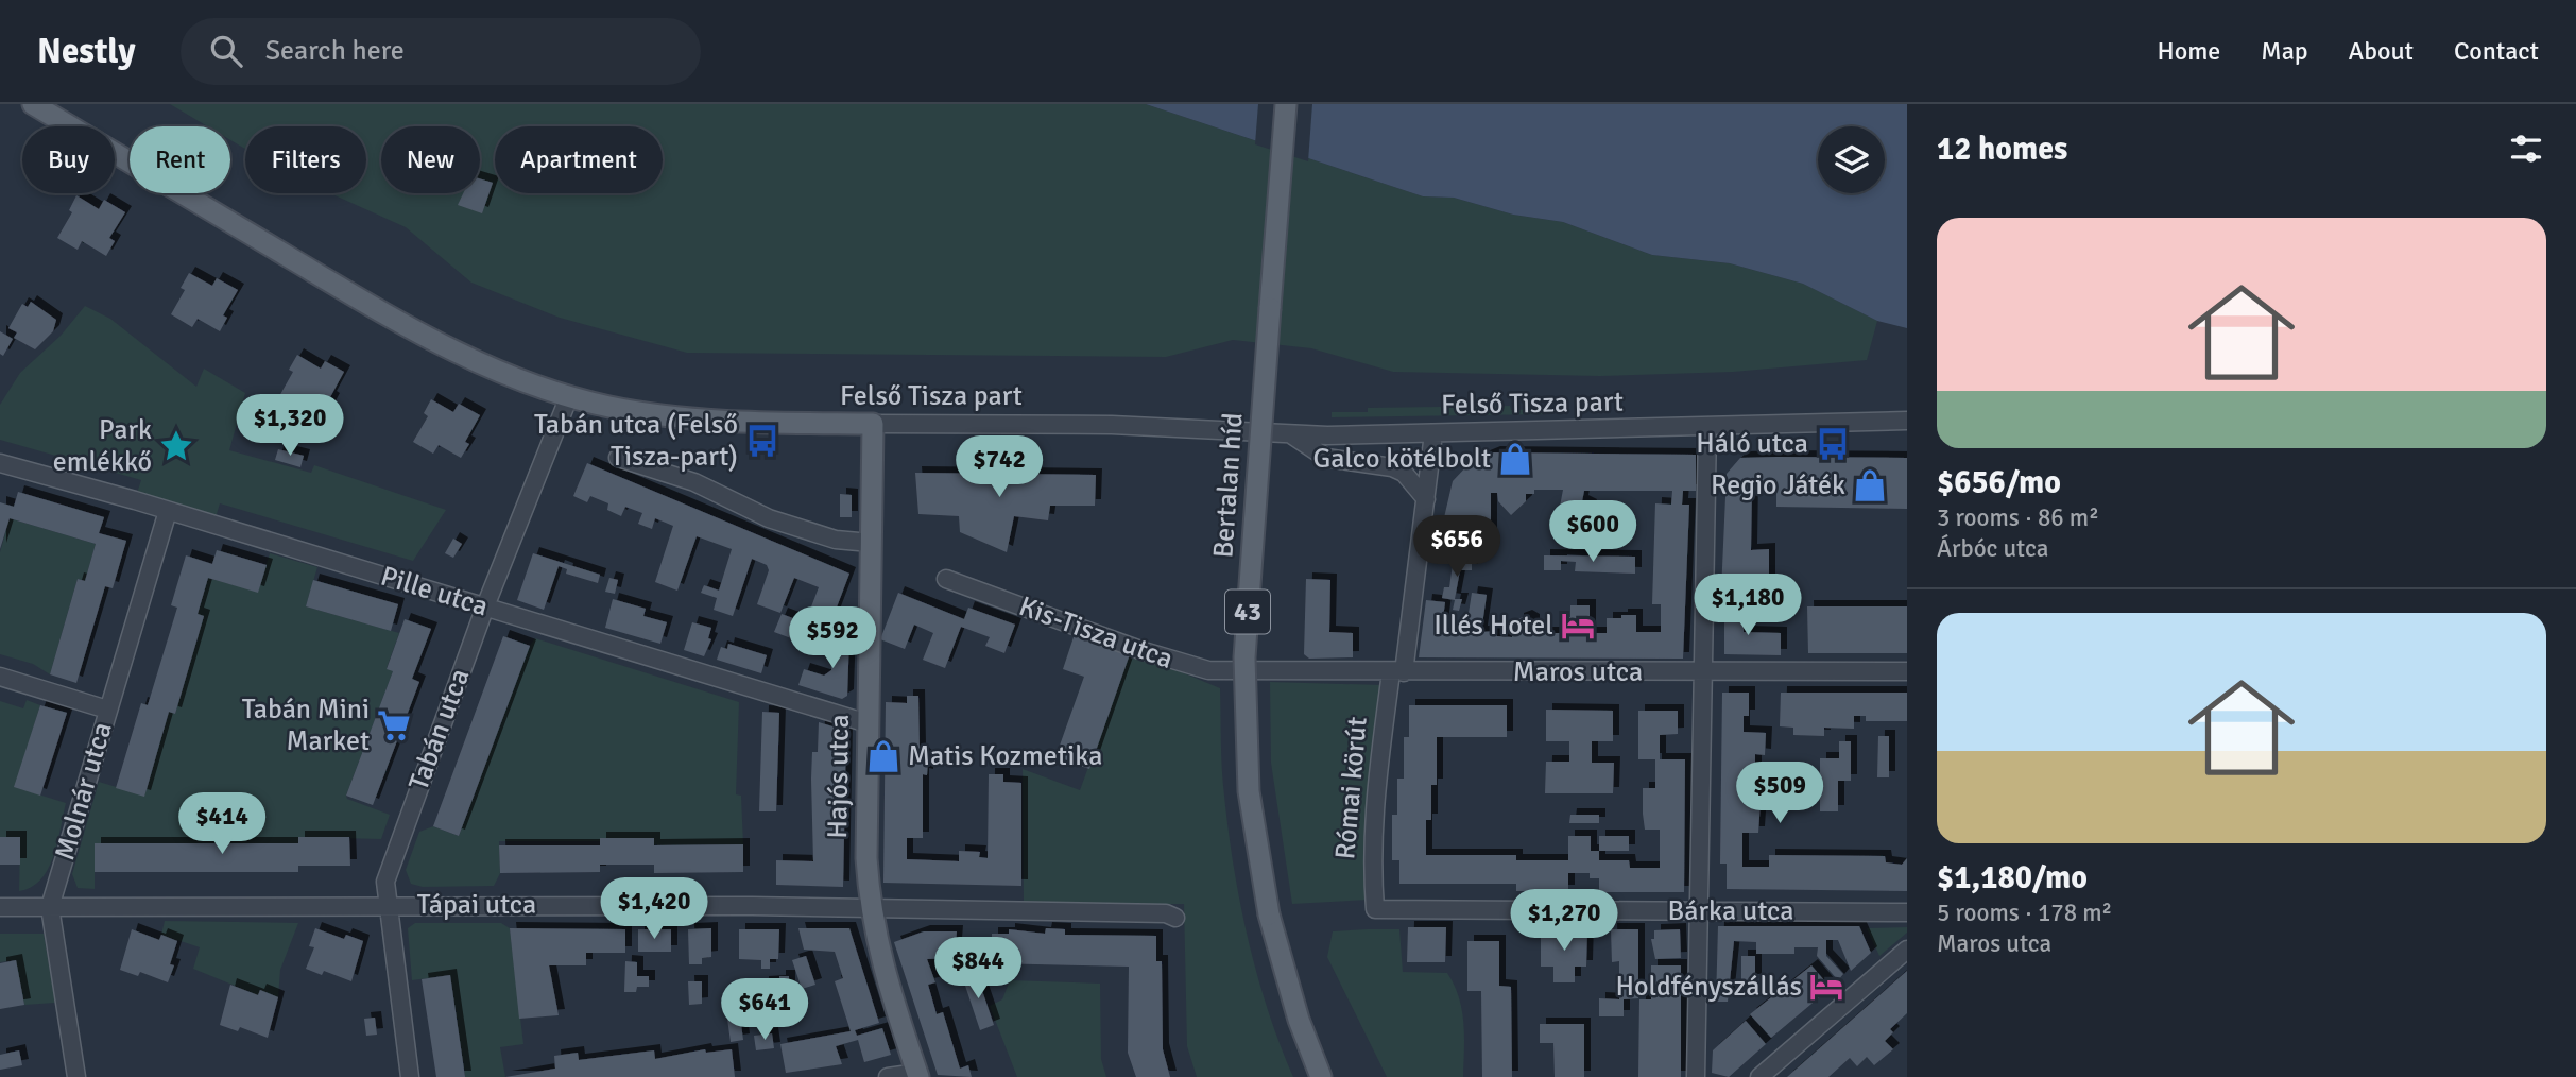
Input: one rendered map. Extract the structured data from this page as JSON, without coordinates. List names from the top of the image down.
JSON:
{
  "streets": {
    "main road": [
      "Felső Tisza part",
      "Bertalan híd",
      "43",
      "Hajós utca"
    ],
    "street": [
      "Pille utca",
      "Kis-Tisza utca",
      "Maros utca",
      "Tabán utca",
      "Római körút",
      "Molnár utca",
      "Tápai utca",
      "Bárka utca"
    ]
  },
  "crossings": [
    ["Felső Tisza part", "Tabán utca"],
    ["Felső Tisza part", "Hajós utca"],
    ["Felső Tisza part", "Római körút"],
    ["Pille utca", "Tabán utca"],
    ["Pille utca", "Hajós utca"],
    ["Pille utca", "Molnár utca"],
    ["Kis-Tisza utca", "Maros utca"],
    ["Maros utca", "Római körút"],
    ["Tabán utca", "Tápai utca"],
    ["Hajós utca", "Tápai utca"],
    ["Római körút", "Bárka utca"],
    ["Molnár utca", "Tápai utca"]
  ],
  "places": {
    "bus stop": ["Tabán utca (Felső Tisza-part)", "Háló utca"],
    "place": ["Park emlékkő"],
    "shop": ["Galco kötélbolt", "Regio Játék", "Matis Kozmetika"],
    "hotel": ["Illés Hotel", "Holdfényszállás"],
    "supermarket": ["Tabán Mini Market"]
  },
  "page": {
    "header": "Nestly",
    "search": "Search here",
    "nav": [
      "Home",
      "Map",
      "About",
      "Contact"
    ],
    "heading": "12 homes",
    "chip": [
      "Buy",
      "Rent",
      "Filters",
      "New",
      "Apartment"
    ],
    "list": [
      {
        "name": "$656/mo",
        "note": "3 rooms · 86 m² · Árbóc utca"
      },
      {
        "name": "$1,180/mo",
        "note": "5 rooms · 178 m² · Maros utca"
      }
    ],
    "price": [
      "$1,320",
      "$742",
      "$600",
      "$656",
      "$1,180",
      "$592",
      "$509",
      "$414",
      "$1,420",
      "$1,270",
      "$844",
      "$641"
    ]
  }
}
